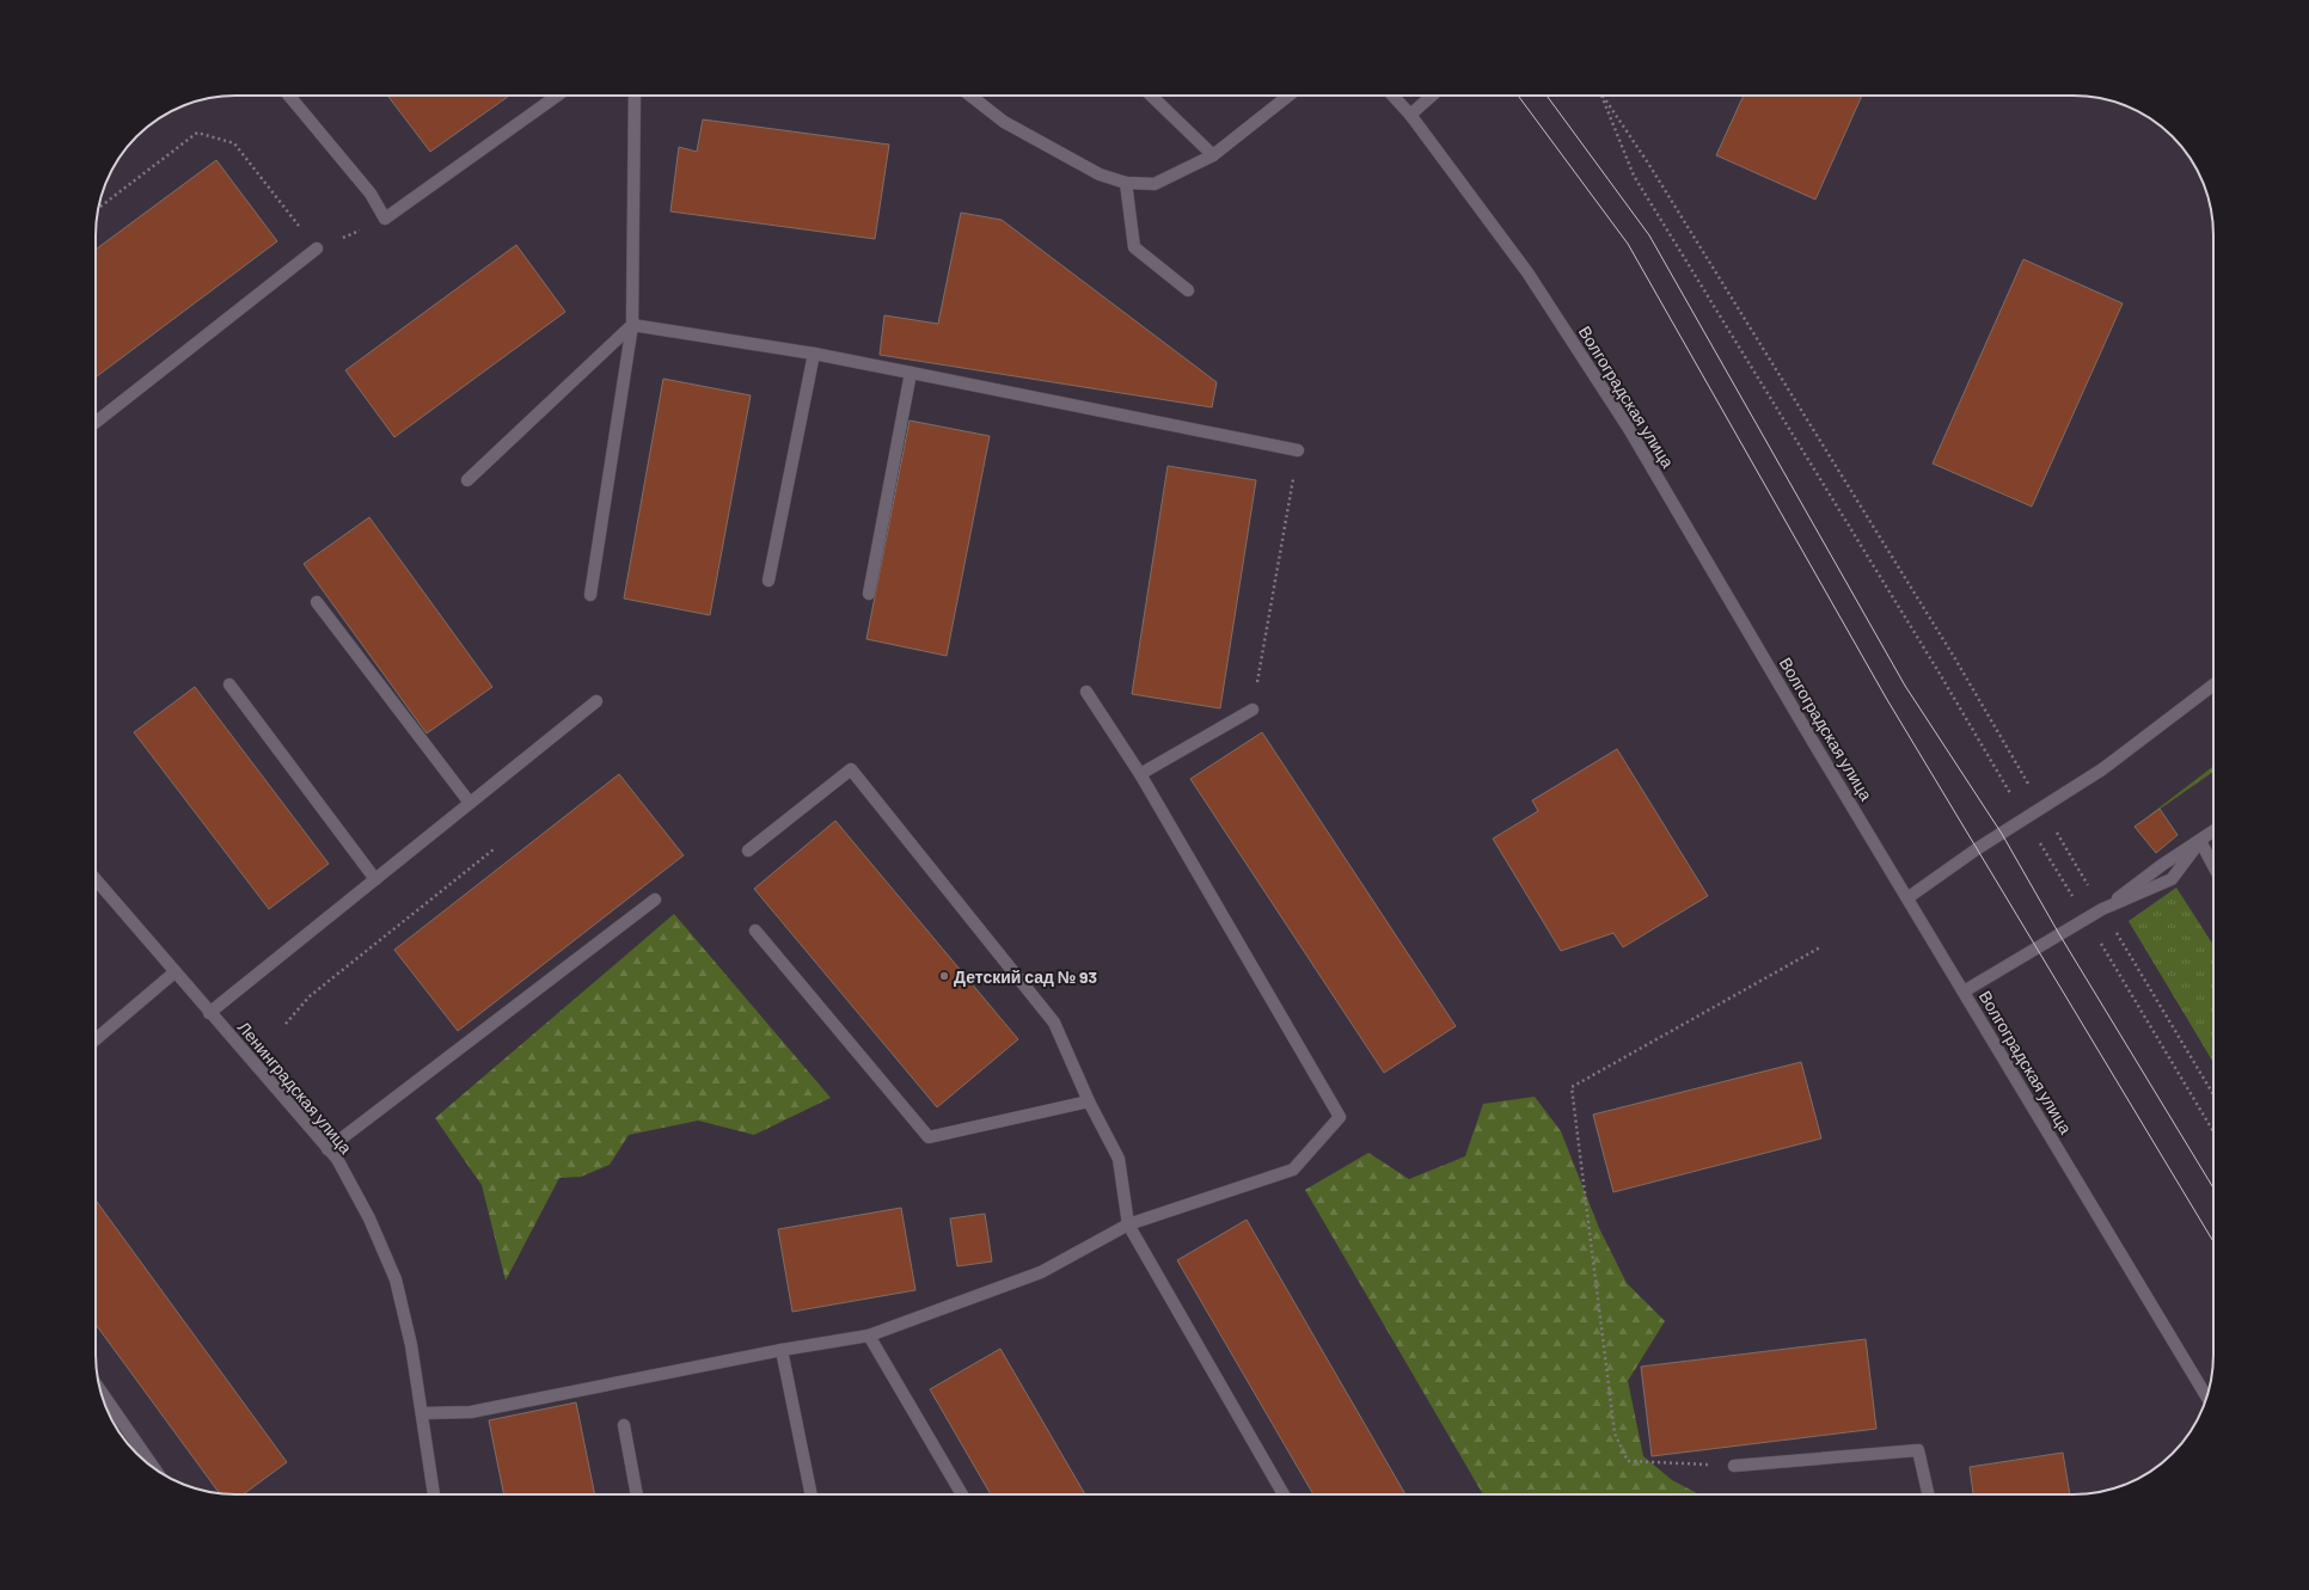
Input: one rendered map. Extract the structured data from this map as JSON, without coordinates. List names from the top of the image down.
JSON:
{
  "streets": {
    "street": ["Волгоградская улица", "Ленинградская улица"]
  },
  "places": ["Детский сад № 93"]
}
